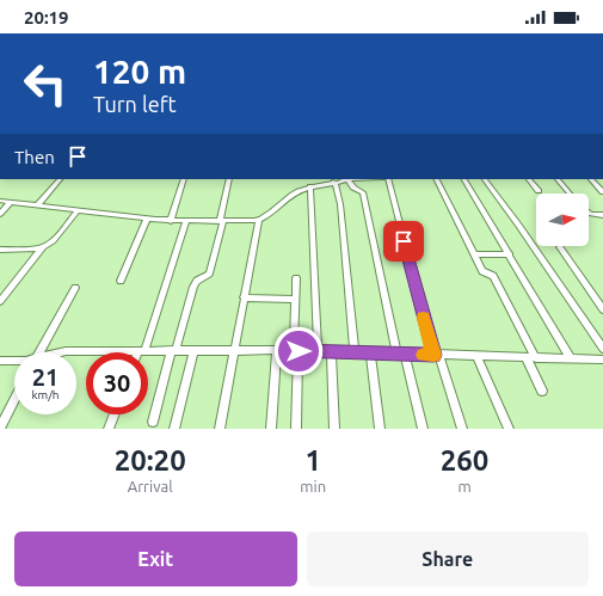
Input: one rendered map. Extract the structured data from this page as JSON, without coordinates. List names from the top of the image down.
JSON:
{
  "north": "right",
  "page": {
    "status": "20:19",
    "turn": ["120 m", "Turn left"],
    "then": "Then",
    "speed": "21 km/h",
    "limit": "30",
    "eta": [
      "20:20",
      "Arrival",
      "1",
      "min",
      "260",
      "m"
    ],
    "buttons": ["Exit", "Share"]
  }
}
